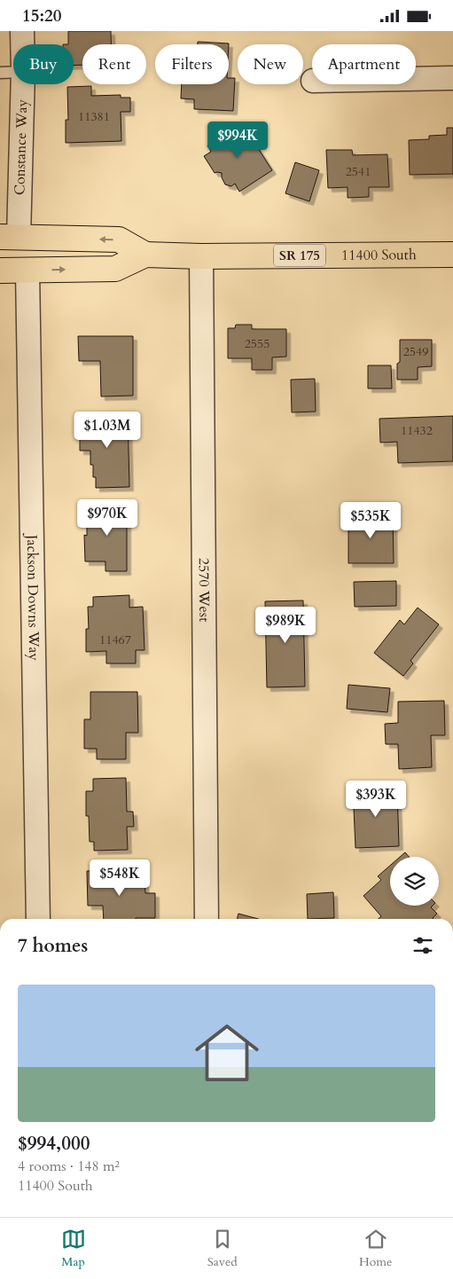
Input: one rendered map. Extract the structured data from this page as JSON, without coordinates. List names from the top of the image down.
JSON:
{
  "streets": {
    "main road": ["SR 175", "11400 South"],
    "street": ["Constance Way", "2570 West", "Jackson Downs Way"]
  },
  "crossings": [
    ["Constance Way", "11400 South"],
    ["11400 South", "2570 West"],
    ["11400 South", "Jackson Downs Way"]
  ],
  "house_numbers": [
    "11381",
    "2541",
    "2555",
    "2549",
    "11432",
    "11467"
  ],
  "page": {
    "status": "15:20",
    "chip": [
      "Buy",
      "Rent",
      "Filters",
      "New",
      "Apartment"
    ],
    "price": [
      "$994K",
      "$1.03M",
      "$970K",
      "$535K",
      "$989K",
      "$393K",
      "$548K"
    ],
    "heading": "7 homes",
    "list": [
      {
        "name": "$994,000",
        "note": "4 rooms · 148 m² · 11400 South"
      }
    ],
    "tabs": ["Map", "Saved", "Home"]
  }
}
